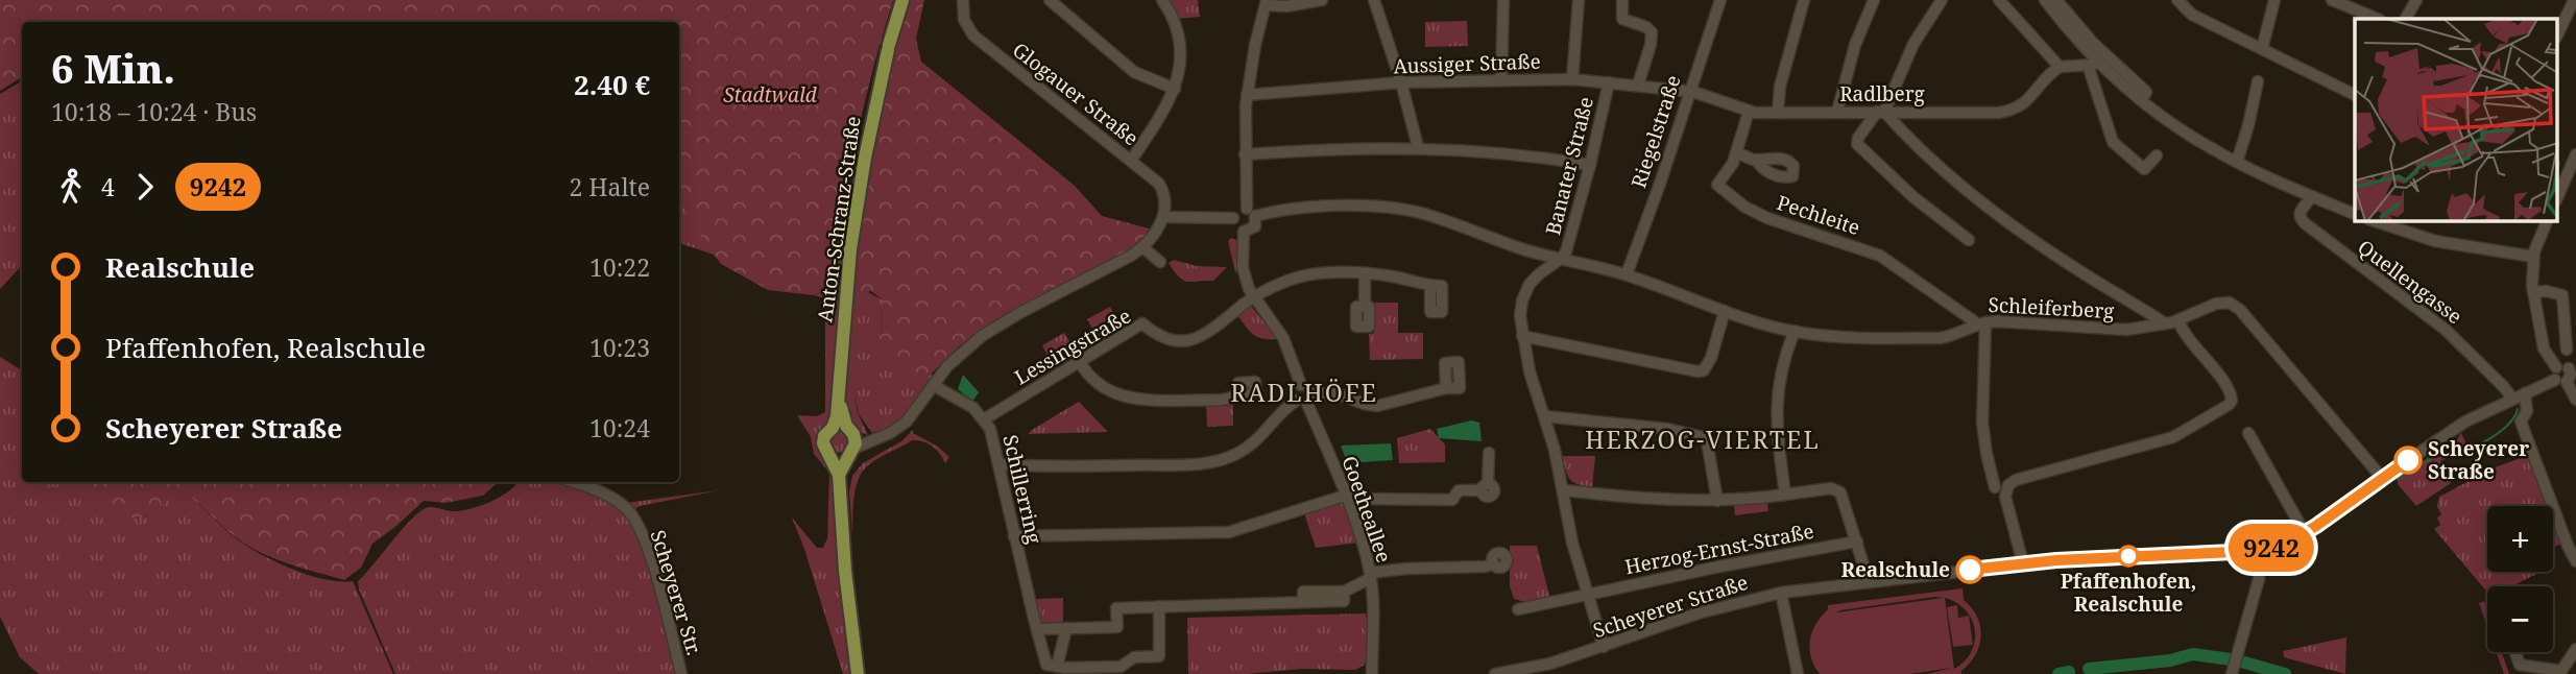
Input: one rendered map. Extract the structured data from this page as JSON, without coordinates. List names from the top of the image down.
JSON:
{
  "streets": {
    "main road": ["Anton-Schranz-Straße"],
    "street": [
      "Aussiger Straße",
      "Glogauer Straße",
      "Radlberg",
      "Riegelstraße",
      "Banater Straße",
      "Pechleite",
      "Quellengasse",
      "Schleiferberg",
      "Lessingstraße",
      "Schillerring",
      "Goetheallee",
      "Herzog-Ernst-Straße",
      "Scheyerer Str.",
      "Scheyerer Straße"
    ]
  },
  "crossings": [
    ["Aussiger Straße", "Radlberg"],
    ["Aussiger Straße", "Riegelstraße"],
    ["Aussiger Straße", "Banater Straße"],
    ["Radlberg", "Riegelstraße"],
    ["Radlberg", "Pechleite"],
    ["Riegelstraße", "Schleiferberg"],
    ["Banater Straße", "Schleiferberg"],
    ["Pechleite", "Schleiferberg"],
    ["Quellengasse", "Scheyerer Straße"],
    ["Schleiferberg", "Scheyerer Straße"],
    ["Lessingstraße", "Schillerring"]
  ],
  "districts": ["RADLHÖFE", "HERZOG-VIERTEL"],
  "parks": ["Stadtwald"],
  "places": ["Scheyerer Straße", "Pfaffenhofen, Realschule", "Realschule"],
  "lines": ["bus line 9242"],
  "page": {
    "on_map": "9242",
    "heading": ["6 Min.", "10:18 – 10:24 · Bus", "2.40 €"],
    "legs": ["4", "9242", "2 Halte"],
    "list": [
      {
        "name": "Realschule",
        "value": "10:22"
      },
      {
        "name": "Pfaffenhofen, Realschule",
        "value": "10:23"
      },
      {
        "name": "Scheyerer Straße",
        "value": "10:24"
      }
    ],
    "map_buttons": ["+", "−"]
  }
}
